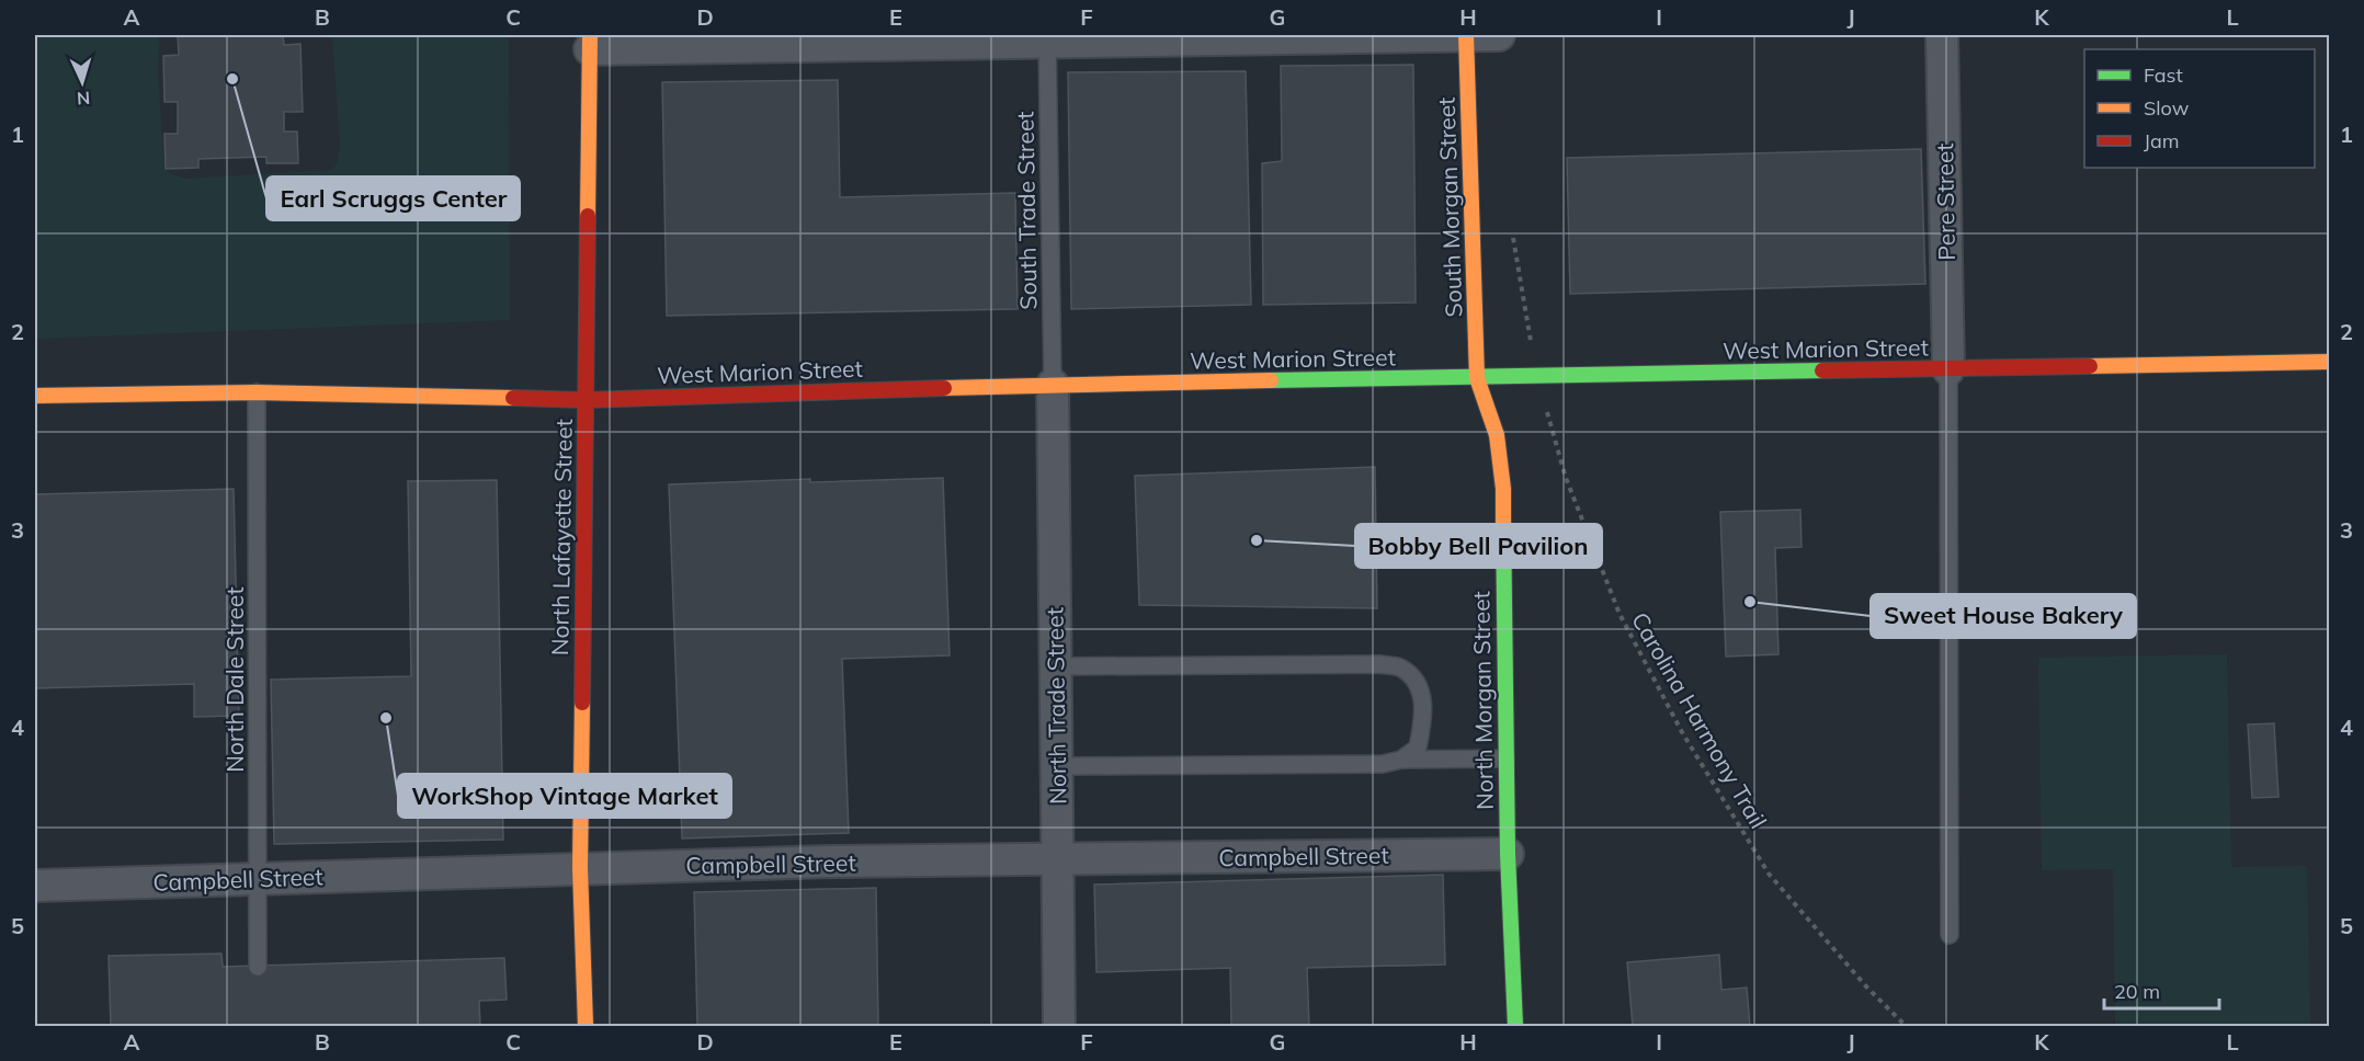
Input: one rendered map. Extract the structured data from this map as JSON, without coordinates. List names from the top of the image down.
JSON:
{
  "streets": {
    "main road": [
      "South Morgan Street",
      "West Marion Street",
      "North Lafayette Street",
      "North Morgan Street"
    ],
    "street": ["Pere Street", "North Trade Street", "Campbell Street"],
    "lane": ["South Trade Street", "North Dale Street"],
    "path": ["Carolina Harmony Trail"]
  },
  "crossings": [
    ["Pere Street", "West Marion Street"],
    ["South Morgan Street", "West Marion Street"],
    ["South Morgan Street", "North Morgan Street"],
    ["South Trade Street", "West Marion Street"],
    ["South Trade Street", "North Trade Street"],
    ["West Marion Street", "North Lafayette Street"],
    ["West Marion Street", "North Dale Street"],
    ["West Marion Street", "North Morgan Street"],
    ["West Marion Street", "North Trade Street"],
    ["West Marion Street", "Carolina Harmony Trail"],
    ["North Lafayette Street", "Campbell Street"],
    ["North Dale Street", "Campbell Street"],
    ["North Morgan Street", "Campbell Street"],
    ["North Trade Street", "Campbell Street"]
  ],
  "places": [
    "Earl Scruggs Center",
    "Bobby Bell Pavilion",
    "Sweet House Bakery",
    "WorkShop Vintage Market"
  ],
  "legend": ["Fast", "Slow", "Jam"],
  "scale_bar": "20 m",
  "north": "bottom",
  "grid": {
    "columns": [
      "A",
      "B",
      "C",
      "D",
      "E",
      "F",
      "G",
      "H",
      "I",
      "J",
      "K",
      "L"
    ],
    "rows": [
      "1",
      "2",
      "3",
      "4",
      "5"
    ]
  }
}
